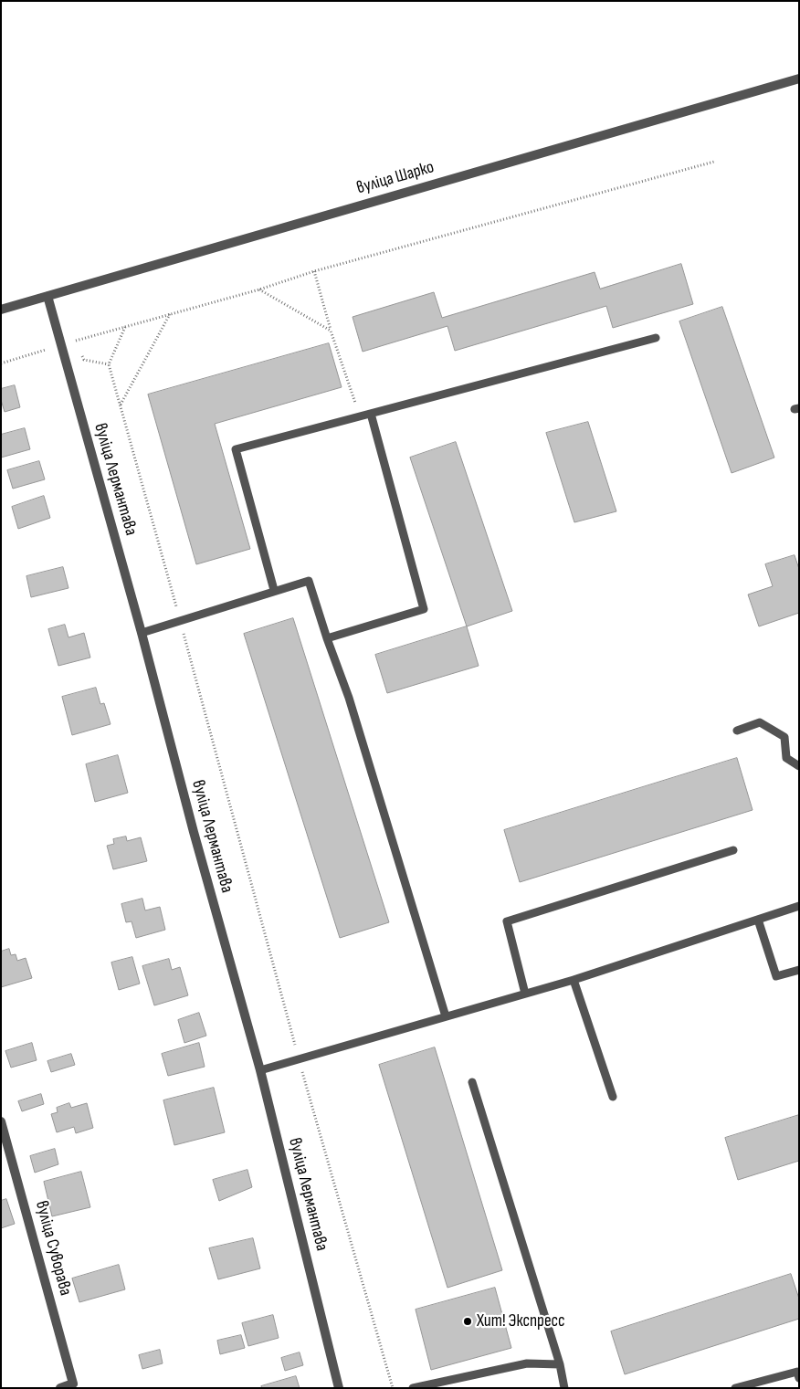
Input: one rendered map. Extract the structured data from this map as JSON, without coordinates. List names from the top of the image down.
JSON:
{
  "streets": {
    "street": ["вуліца Шарко", "вуліца Лермантава", "вуліца Суворава"]
  },
  "crossings": [
    ["вуліца Шарко", "вуліца Лермантава"]
  ],
  "places": ["Хит! Экспресс"]
}
